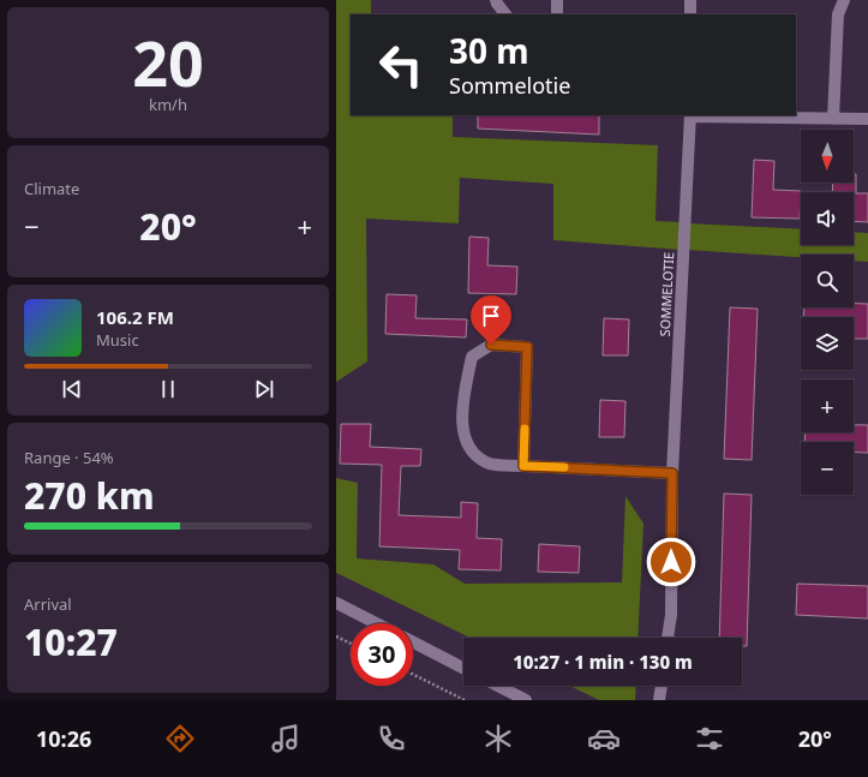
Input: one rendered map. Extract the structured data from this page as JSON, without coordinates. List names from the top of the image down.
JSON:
{
  "streets": {
    "street": ["SOMMELOTIE"]
  },
  "north": "bottom",
  "page": {
    "tile": [
      ["20", "km/h"],
      "Climate",
      ["Range · 54%", "270 km"],
      ["Arrival", "10:27"]
    ],
    "turn": ["30 m", "Sommelotie"],
    "map_buttons": ["+", "−"],
    "heat": ["−", "20°", "+"],
    "song": ["106.2 FM", "Music"],
    "limit": "30",
    "trip": "10:27 · 1 min · 130 m",
    "tabs": ["10:26", "20°"]
  }
}
